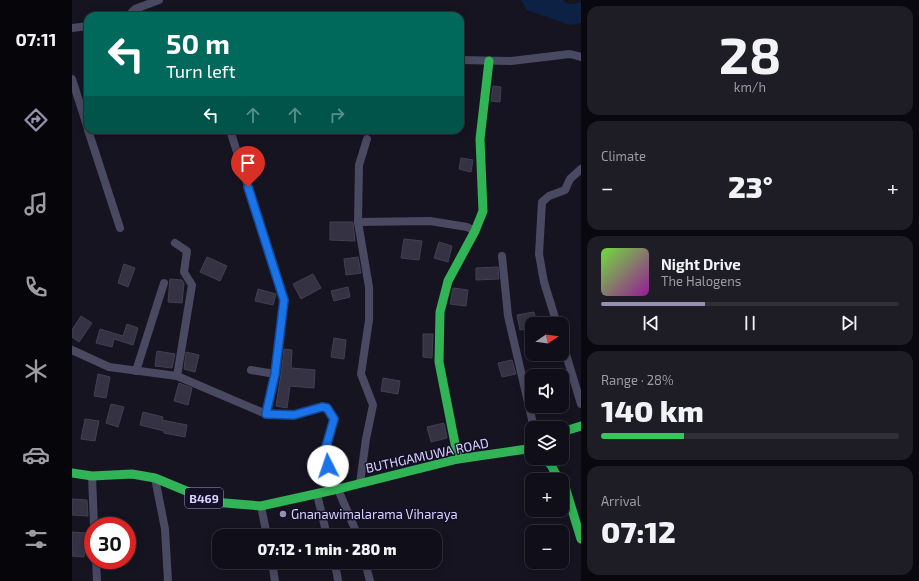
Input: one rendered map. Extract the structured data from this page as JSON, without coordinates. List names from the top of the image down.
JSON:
{
  "streets": {
    "main road": ["BUTHGAMUWA ROAD", "B469"]
  },
  "places": ["Gnanawimalarama Viharaya"],
  "north": "right",
  "page": {
    "tabs": "07:11",
    "tile": [
      ["28", "km/h"],
      "Climate",
      ["Range · 28%", "140 km"],
      ["Arrival", "07:12"]
    ],
    "turn": ["50 m", "Turn left"],
    "heat": ["−", "23°", "+"],
    "song": ["Night Drive", "The Halogens"],
    "map_buttons": ["+", "−"],
    "limit": "30",
    "trip": "07:12 · 1 min · 280 m"
  }
}
